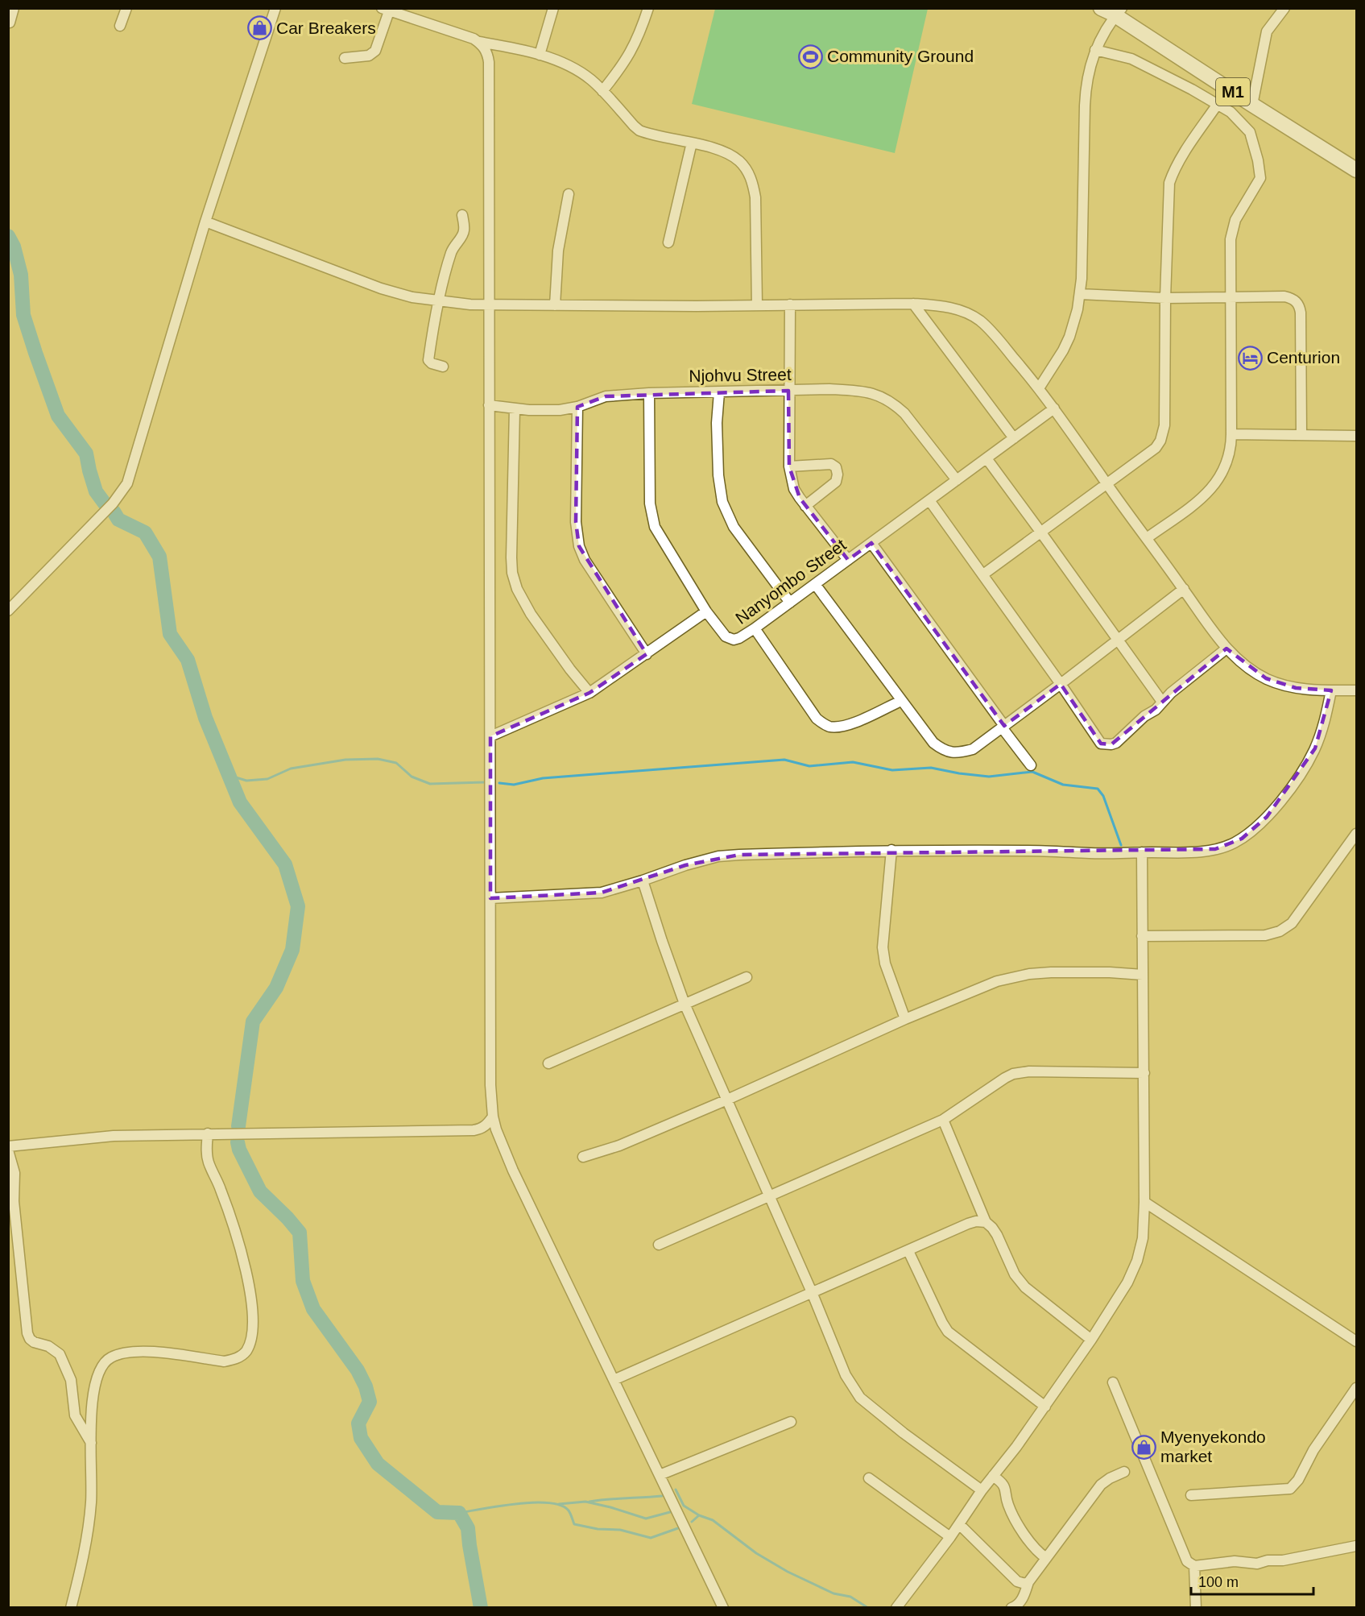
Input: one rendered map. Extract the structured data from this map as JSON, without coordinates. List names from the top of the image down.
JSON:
{
  "streets": {
    "highway": ["M1"],
    "street": ["Njohvu Street", "Nanyombo Street"]
  },
  "crossings": [
    ["Njohvu Street", "Nanyombo Street"]
  ],
  "places": {
    "shop": ["Car Breakers", "Myenyekondo market"],
    "sports": ["Community Ground"],
    "hotel": ["Centurion"]
  },
  "scale_bar": "100 m"
}
